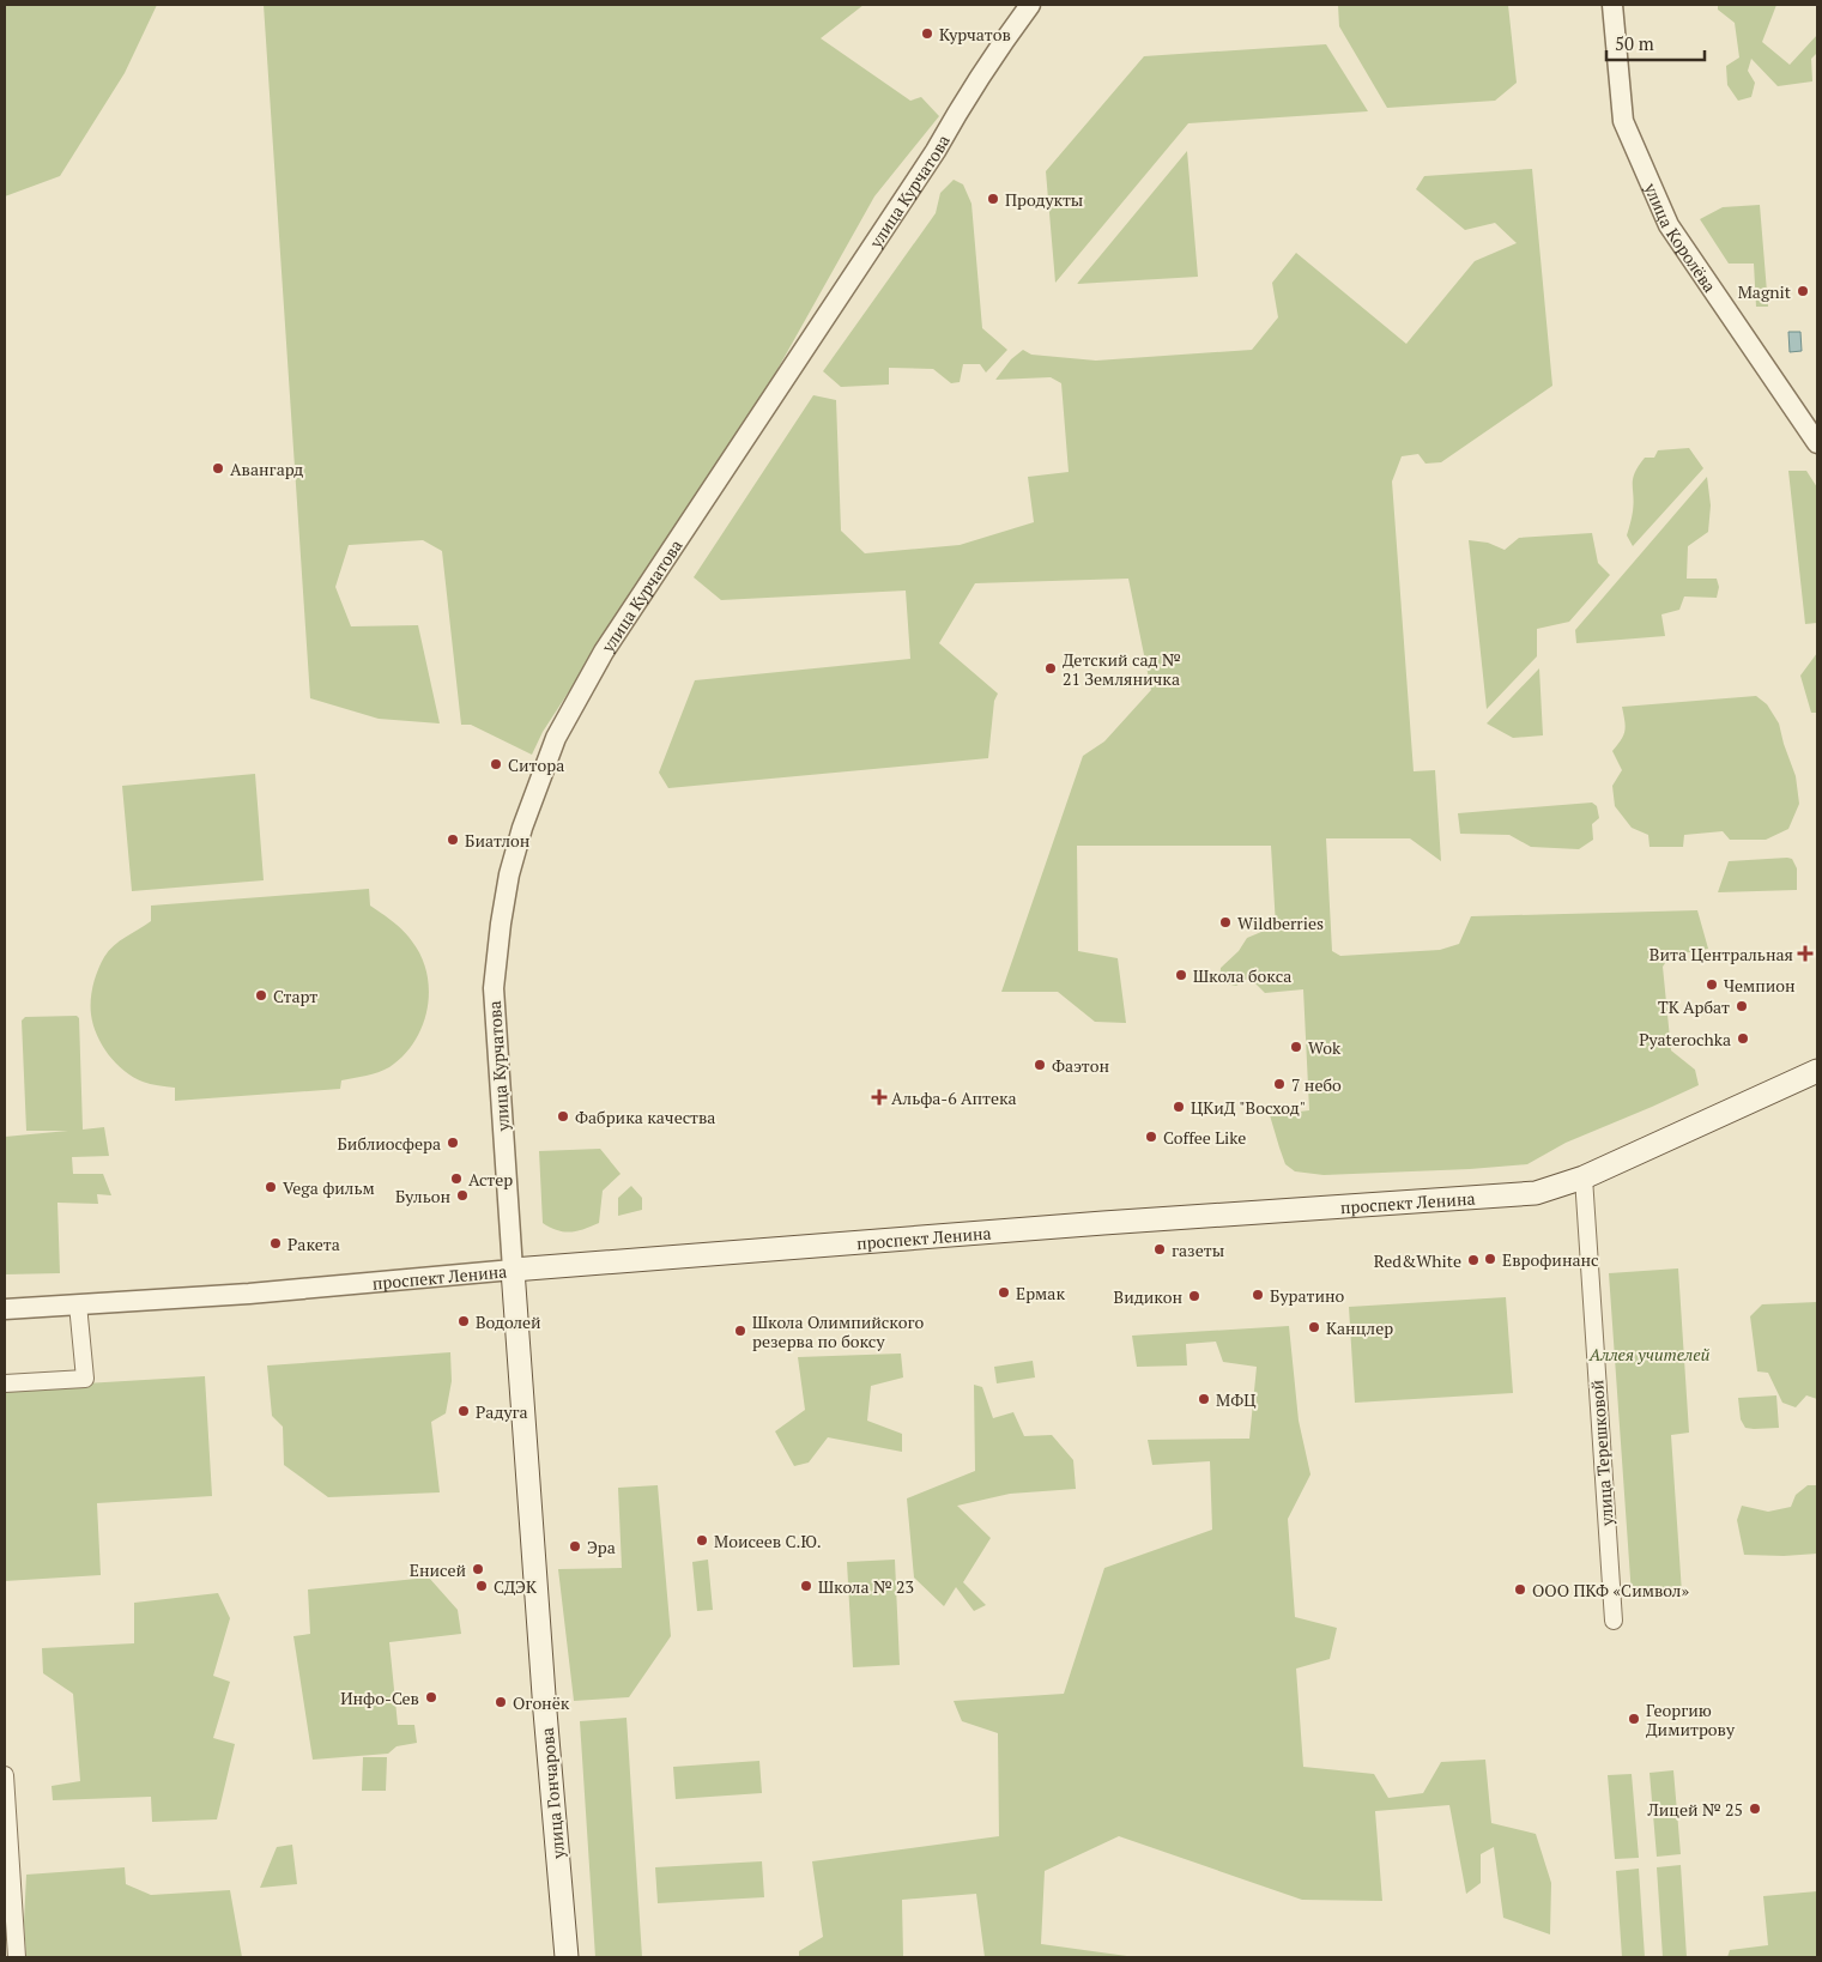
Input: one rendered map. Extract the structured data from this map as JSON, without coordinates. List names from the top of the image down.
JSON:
{
  "streets": {
    "main road": ["проспект Ленина", "улица Гончарова"],
    "street": ["улица Курчатова", "улица Королёва", "улица Терешковой"]
  },
  "crossings": [
    ["улица Курчатова", "проспект Ленина"],
    ["улица Курчатова", "улица Гончарова"],
    ["проспект Ленина", "улица Терешковой"],
    ["проспект Ленина", "улица Гончарова"]
  ],
  "parks": ["Аллея учителей"],
  "places": {
    "other": [
      "Курчатов",
      "Продукты",
      "Magnit",
      "Авангард",
      "Детский сад № 21 Земляничка",
      "Ситора",
      "Биатлон",
      "Wildberries",
      "Школа бокса",
      "Чемпион",
      "Старт",
      "ТК Арбат",
      "Pyaterochka",
      "Wok",
      "Фаэтон",
      "7 небо",
      "ЦКиД \"Восход\"",
      "Фабрика качества",
      "Coffee Like",
      "Библиосфера",
      "Астер",
      "Vega фильм",
      "Бульон",
      "Ракета",
      "газеты",
      "Еврофинанс",
      "Red&White",
      "Ермак",
      "Буратино",
      "Видикон",
      "Водолей",
      "Канцлер",
      "Школа Олимпийского резерва по боксу",
      "МФЦ",
      "Радуга",
      "Моисеев С.Ю.",
      "Эра",
      "Енисей",
      "СДЭК",
      "Школа № 23",
      "ООО ПКФ «Символ»",
      "Инфо-Сев",
      "Огонёк",
      "Георгию Димитрову",
      "Лицей № 25"
    ],
    "health": ["Вита Центральная", "Альфа-6 Аптека"]
  },
  "scale_bar": "50 m"
}
